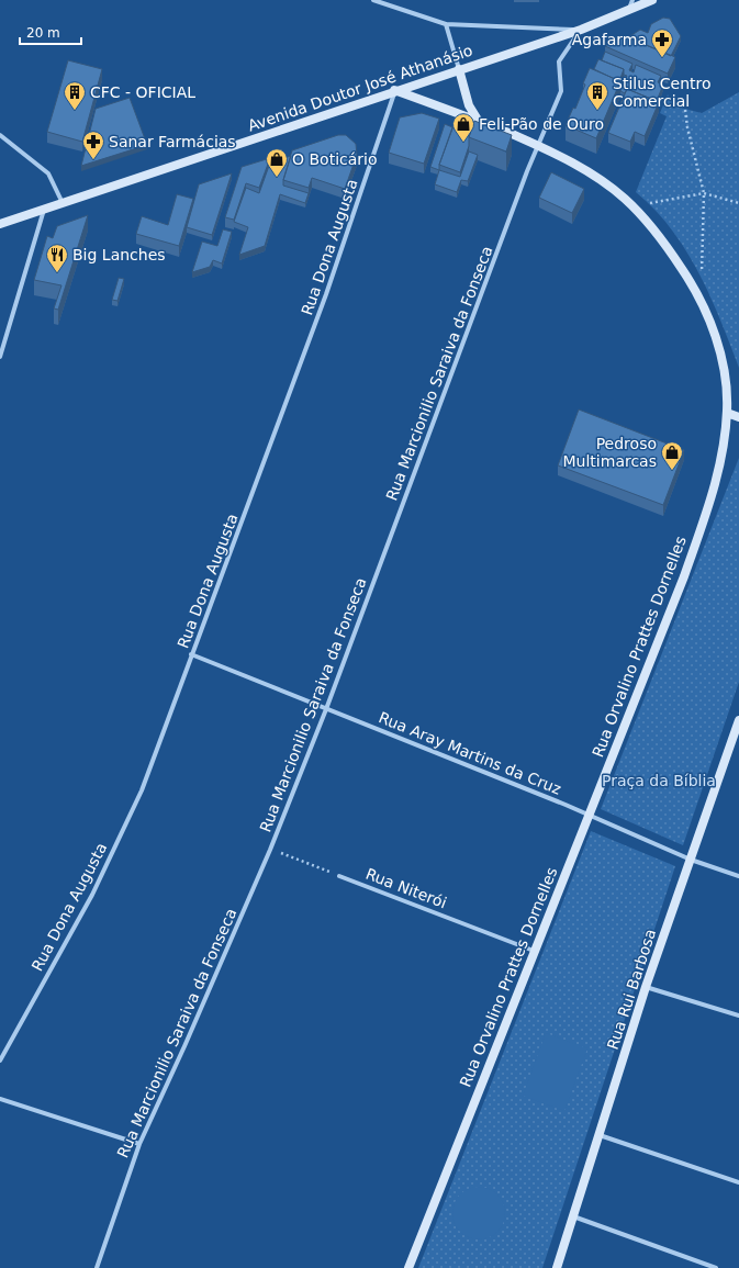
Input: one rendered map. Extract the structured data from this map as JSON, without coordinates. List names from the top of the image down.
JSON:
{
  "streets": {
    "street": [
      "Avenida Doutor José Athanásio",
      "Rua Dona Augusta",
      "Rua Marcionilio Saraiva da Fonseca",
      "Rua Orvalino Prattes Dornelles",
      "Rua Aray Martins da Cruz",
      "Rua Niterói",
      "Rua Rui Barbosa"
    ]
  },
  "crossings": [
    ["Avenida Doutor José Athanásio", "Rua Dona Augusta"],
    ["Avenida Doutor José Athanásio", "Rua Marcionilio Saraiva da Fonseca"],
    ["Avenida Doutor José Athanásio", "Rua Orvalino Prattes Dornelles"],
    ["Rua Dona Augusta", "Rua Orvalino Prattes Dornelles"],
    ["Rua Dona Augusta", "Rua Aray Martins da Cruz"],
    ["Rua Marcionilio Saraiva da Fonseca", "Rua Orvalino Prattes Dornelles"],
    ["Rua Marcionilio Saraiva da Fonseca", "Rua Aray Martins da Cruz"],
    ["Rua Orvalino Prattes Dornelles", "Rua Aray Martins da Cruz"],
    ["Rua Orvalino Prattes Dornelles", "Rua Niterói"],
    ["Rua Aray Martins da Cruz", "Rua Rui Barbosa"]
  ],
  "parks": ["Praça da Bíblia"],
  "places": {
    "pharmacy": ["Agafarma", "Sanar Farmácias"],
    "building": ["CFC - OFICIAL", "Stilus Centro Comercial"],
    "shop": ["Feli-Pão de Ouro", "O Boticário", "Pedroso Multimarcas"],
    "restaurant": ["Big Lanches"]
  },
  "scale_bar": "20 m"
}
